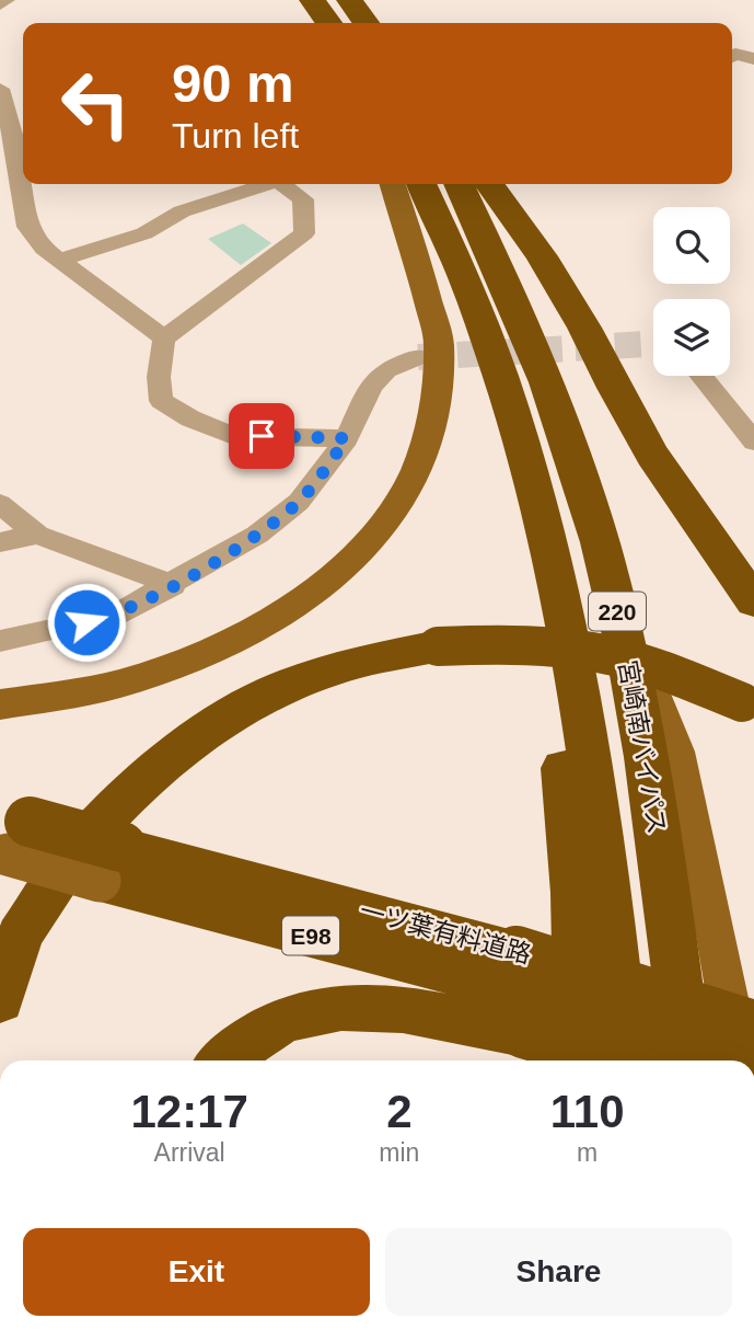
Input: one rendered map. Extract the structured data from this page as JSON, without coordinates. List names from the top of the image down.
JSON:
{
  "streets": {
    "highway": [
      "220",
      "宮崎南バイパス",
      "一ツ葉有料道路",
      "E98"
    ]
  },
  "crossings": [
    ["一ツ葉有料道路", "E98"]
  ],
  "page": {
    "turn": ["90 m", "Turn left"],
    "eta": [
      "12:17",
      "Arrival",
      "2",
      "min",
      "110",
      "m"
    ],
    "buttons": ["Exit", "Share"]
  }
}
